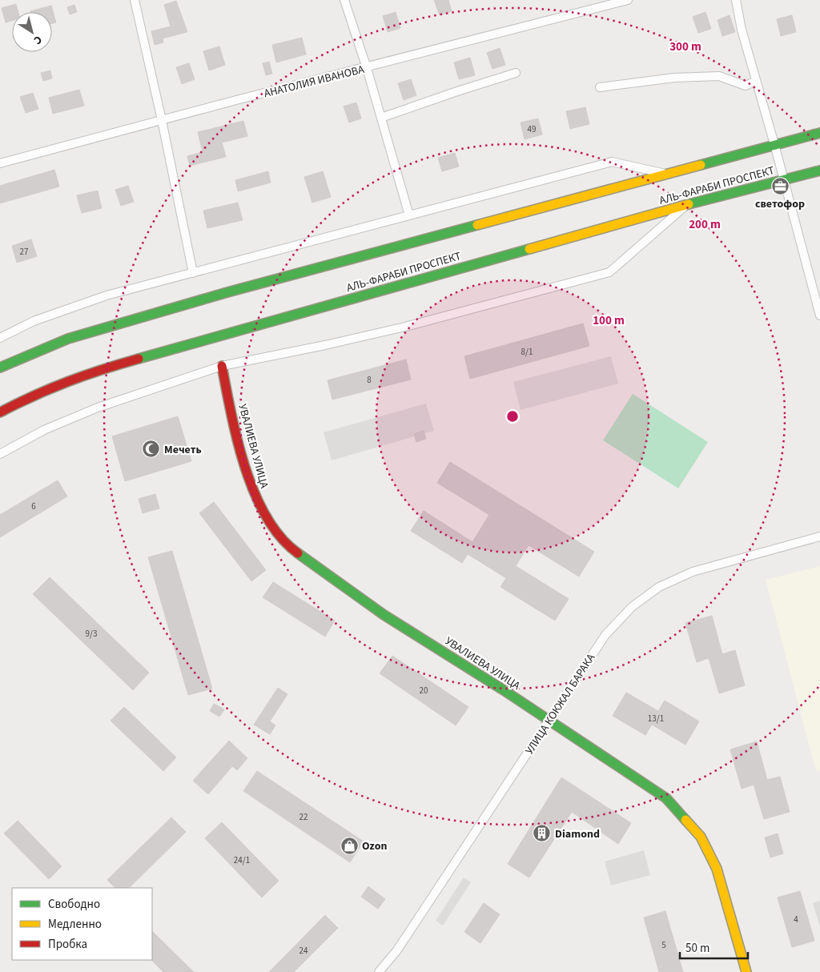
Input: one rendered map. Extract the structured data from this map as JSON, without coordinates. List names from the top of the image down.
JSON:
{
  "streets": {
    "street": [
      "АНАТОЛИЯ ИВАНОВА",
      "АЛЬ-ФАРАБИ ПРОСПЕКТ",
      "УВАЛИЕВА УЛИЦА",
      "УЛИЦА КОКЖАЛ БАРАКА"
    ]
  },
  "crossings": [
    ["УВАЛИЕВА УЛИЦА", "УЛИЦА КОКЖАЛ БАРАКА"]
  ],
  "places": {
    "office": ["светофор"],
    "mosque": ["Мечеть"],
    "building": ["Diamond"],
    "shop": ["Ozon"]
  },
  "house_numbers": [
    "49",
    "27",
    "8/1",
    "8",
    "6",
    "9/3",
    "20",
    "13/1",
    "22",
    "24/1",
    "4",
    "5",
    "24"
  ],
  "legend": ["Свободно", "Медленно", "Пробка"],
  "scale_bar": "50 m",
  "north": "bottom right",
  "rings": ["300 m", "200 m", "100 m"]
}
